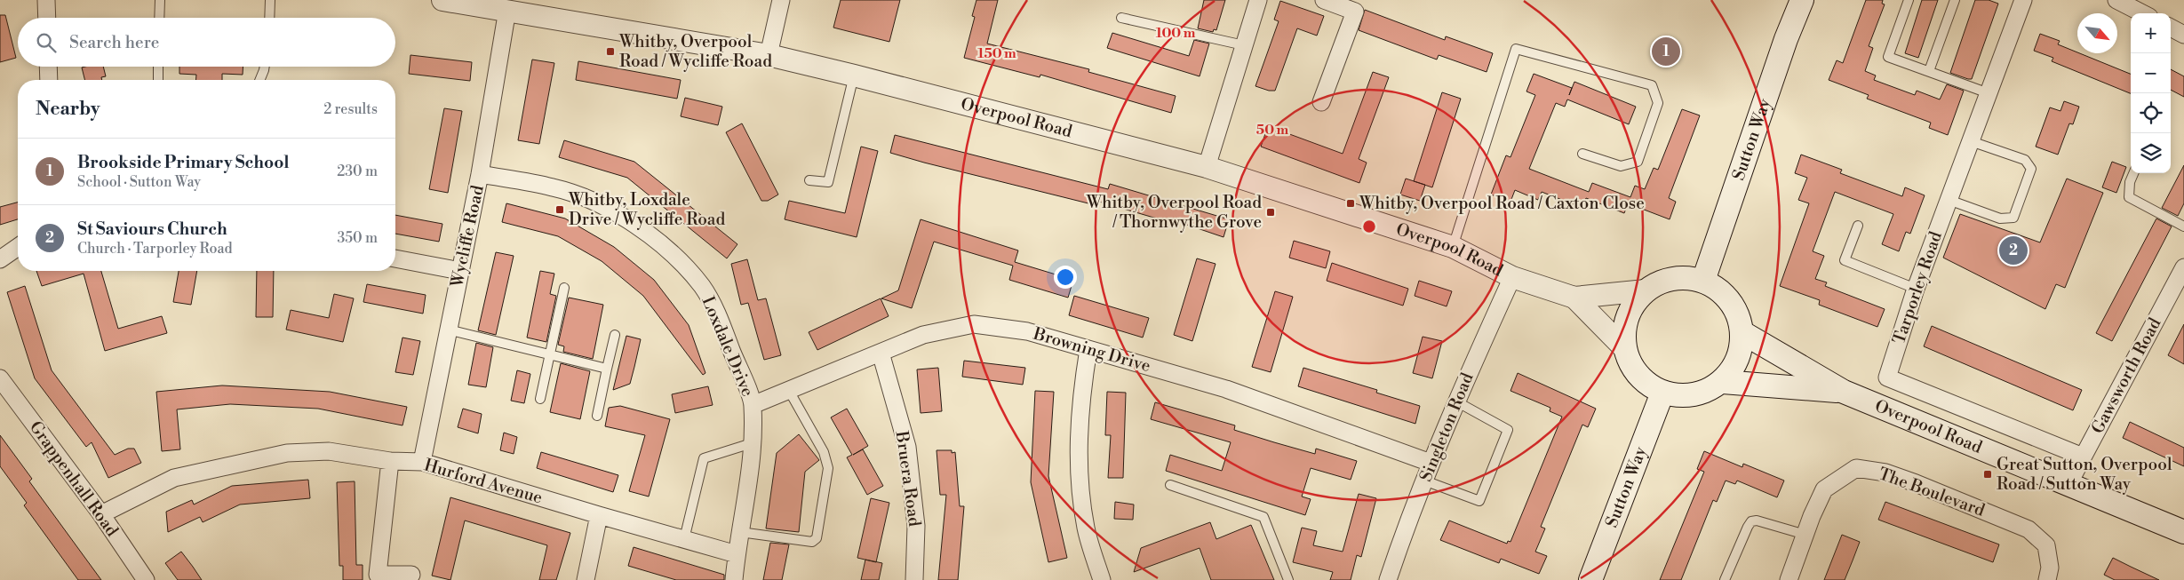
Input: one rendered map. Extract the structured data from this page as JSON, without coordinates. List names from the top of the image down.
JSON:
{
  "streets": {
    "main road": ["Overpool Road", "Sutton Way"],
    "street": [
      "Wycliffe Road",
      "Tarporley Road",
      "Loxdale Drive",
      "Browning Drive",
      "Gawsworth Road",
      "Singleton Road",
      "Grappenhall Road",
      "Bruera Road",
      "Hurford Avenue",
      "The Boulevard"
    ]
  },
  "crossings": [
    ["Overpool Road", "Sutton Way"],
    ["Overpool Road", "Wycliffe Road"],
    ["Overpool Road", "Gawsworth Road"],
    ["Overpool Road", "Singleton Road"],
    ["Wycliffe Road", "Loxdale Drive"],
    ["Wycliffe Road", "Hurford Avenue"],
    ["Tarporley Road", "Gawsworth Road"],
    ["Loxdale Drive", "Browning Drive"],
    ["Loxdale Drive", "Hurford Avenue"],
    ["Browning Drive", "Singleton Road"],
    ["Browning Drive", "Bruera Road"],
    ["Grappenhall Road", "Hurford Avenue"]
  ],
  "places": {
    "transit": [
      "Whitby, Overpool Road / Wycliffe Road",
      "Whitby, Overpool Road / Caxton Close",
      "Whitby, Loxdale Drive / Wycliffe Road",
      "Whitby, Overpool Road / Thornwythe Grove",
      "Great Sutton, Overpool Road / Sutton Way"
    ]
  },
  "north": "bottom right",
  "page": {
    "map_buttons": ["+", "−"],
    "search": "Search here",
    "pins": ["1", "2"],
    "heading": ["Nearby", "2 results"],
    "list": [
      {
        "mark": "1",
        "name": "Brookside Primary School",
        "note": "School · Sutton Way",
        "value": "230 m"
      },
      {
        "mark": "2",
        "name": "St Saviours Church",
        "note": "Church · Tarporley Road",
        "value": "350 m"
      }
    ]
  },
  "rings": ["100 m", "150 m", "50 m"]
}
